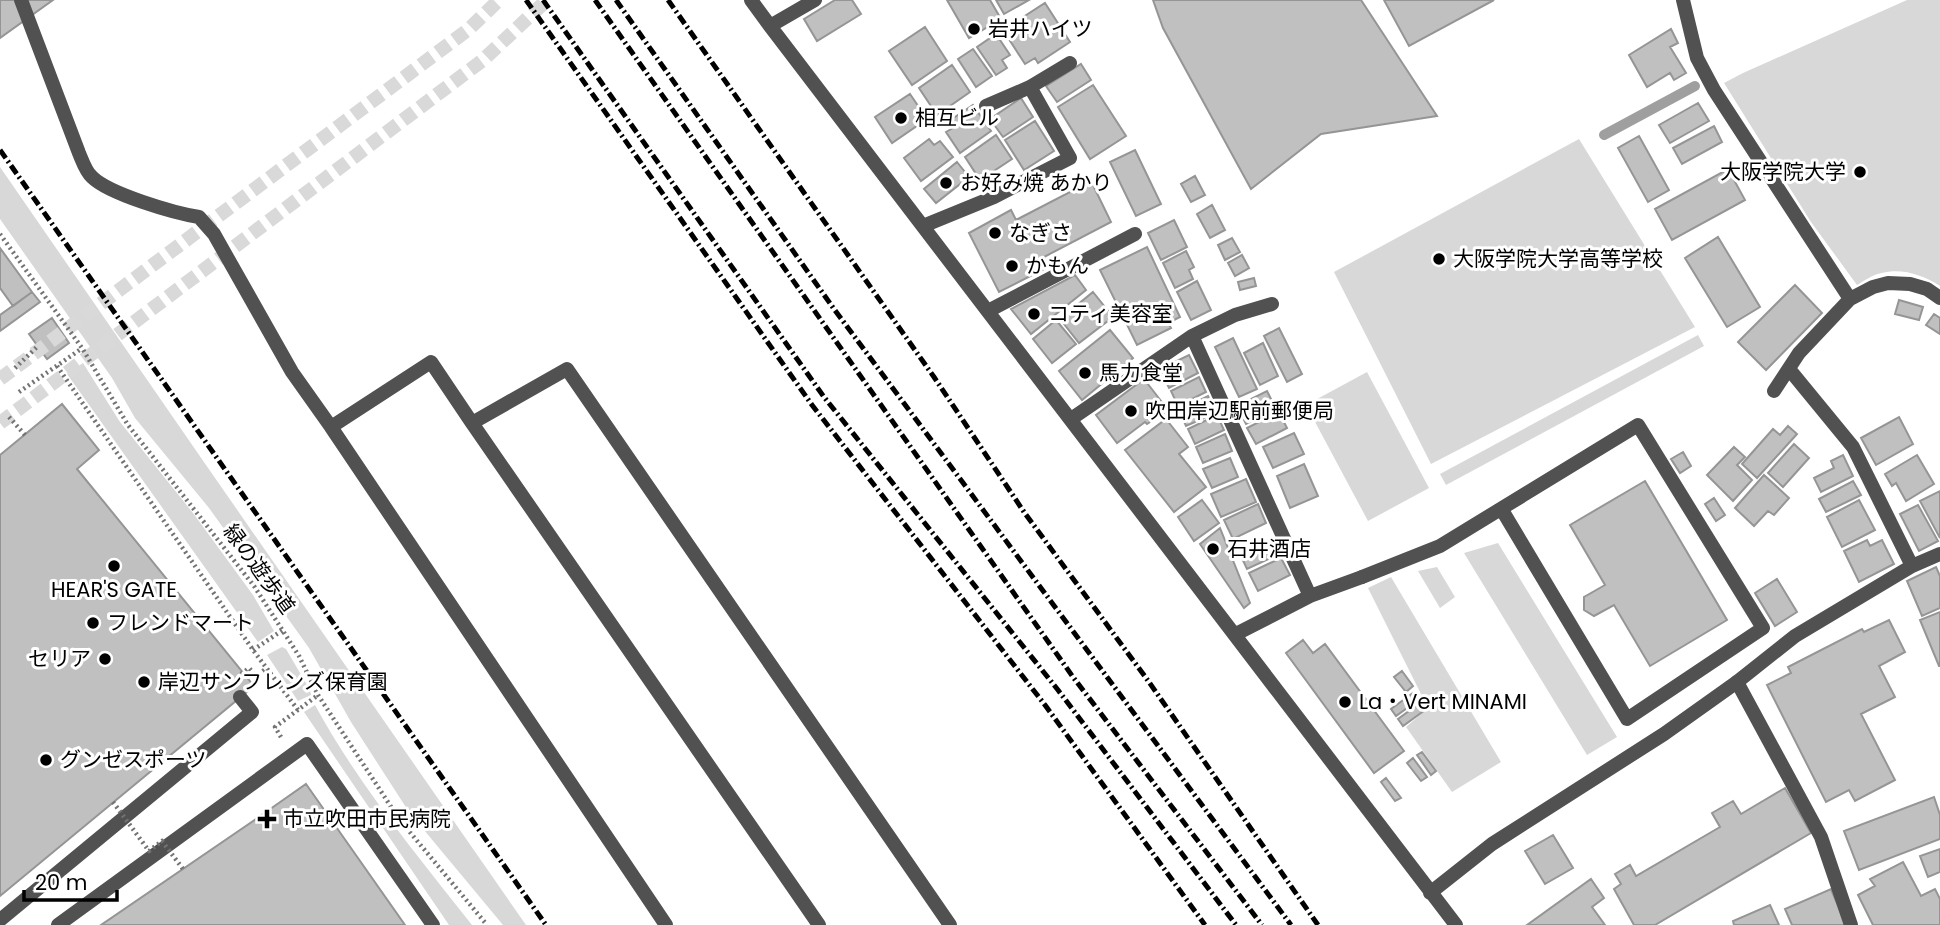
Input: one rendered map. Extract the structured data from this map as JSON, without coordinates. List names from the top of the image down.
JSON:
{
  "streets": {
    "path": ["緑の遊歩道"]
  },
  "places": {
    "other": [
      "岩井ハイツ",
      "相互ビル",
      "大阪学院大学",
      "お好み焼 あかり",
      "なぎさ",
      "大阪学院大学高等学校",
      "かもん",
      "コティ美容室",
      "馬力食堂",
      "吹田岸辺駅前郵便局",
      "石井酒店",
      "HEAR'S GATE",
      "フレンドマート",
      "セリア",
      "岸辺サンフレンズ保育園",
      "La・Vert MINAMI",
      "グンゼスポーツ"
    ],
    "health": ["市立吹田市民病院"]
  },
  "scale_bar": "20 m"
}
